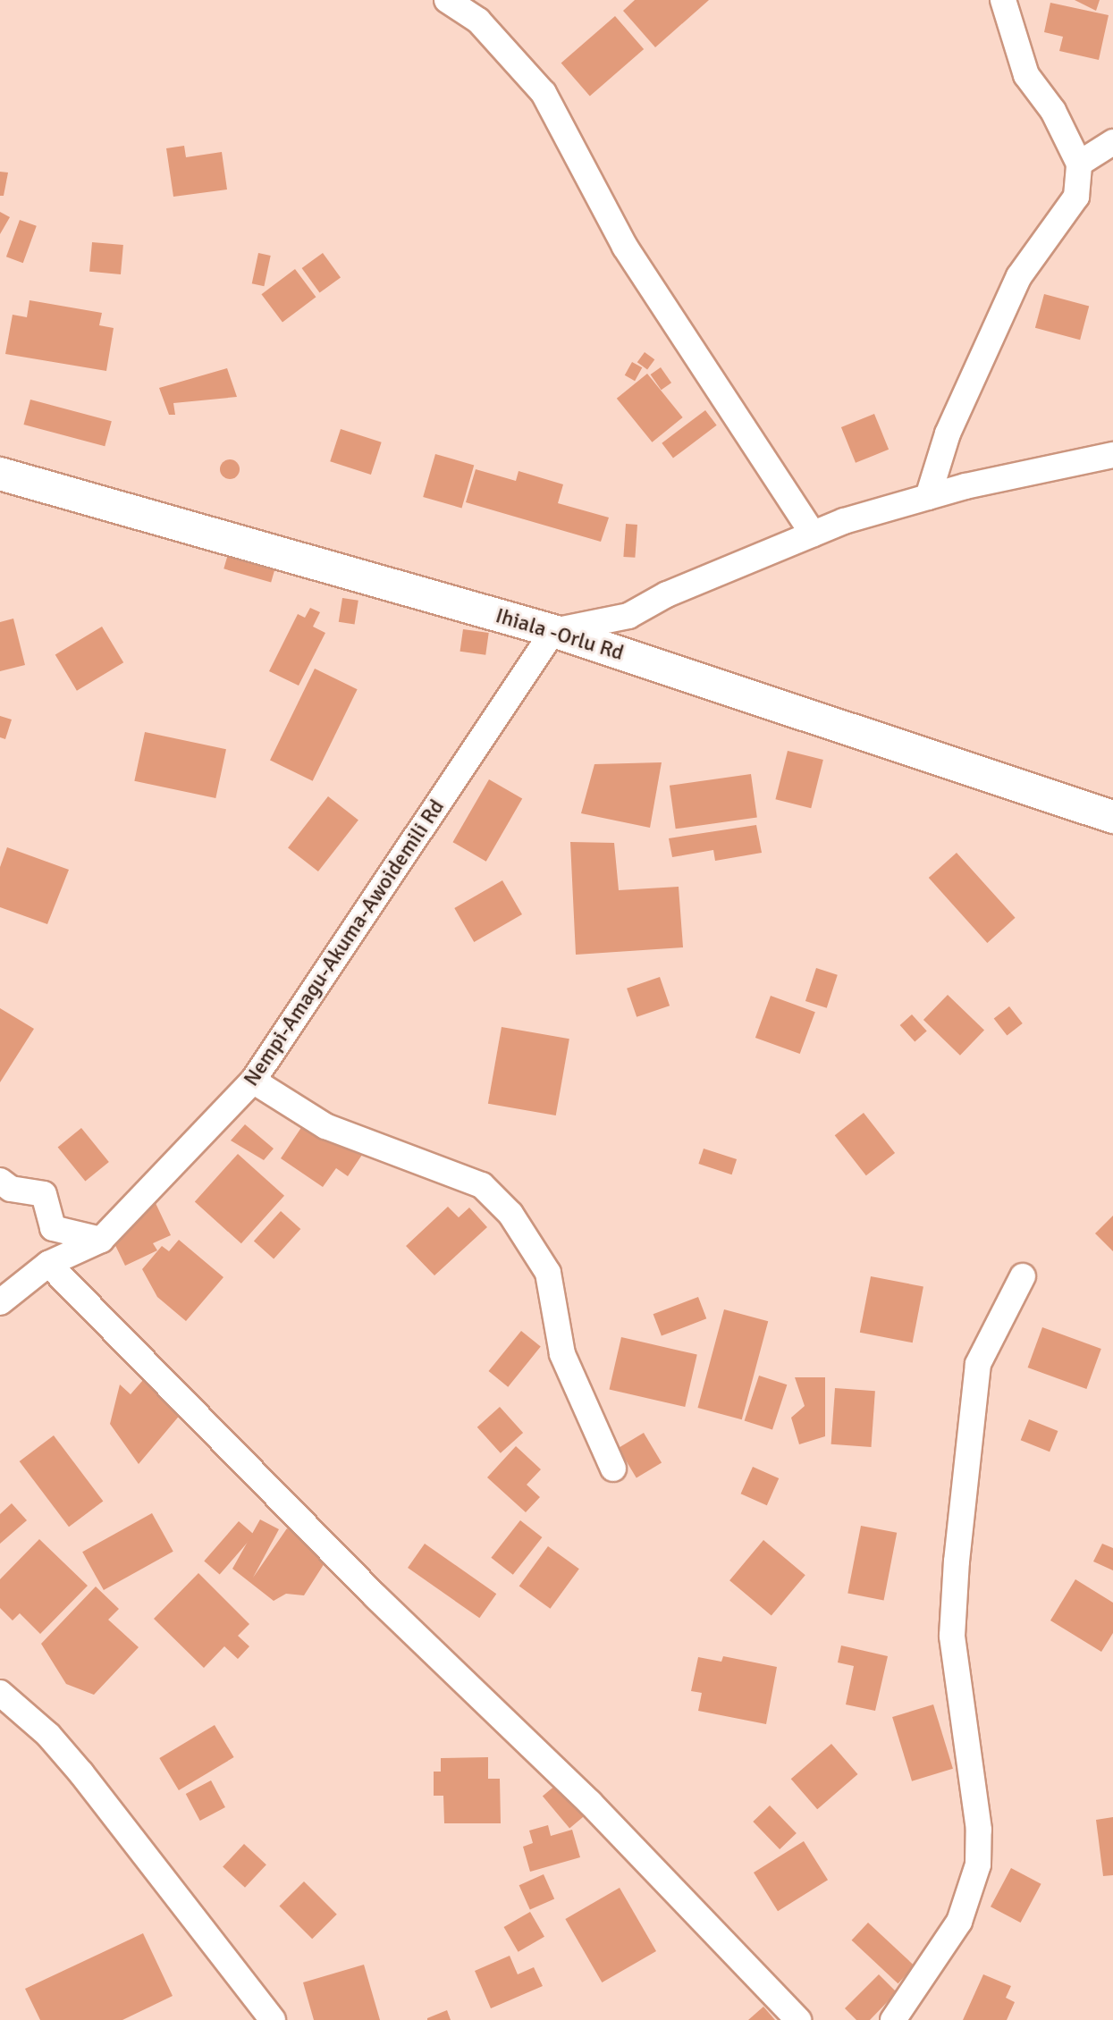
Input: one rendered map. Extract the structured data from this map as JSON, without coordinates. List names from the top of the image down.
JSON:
{
  "streets": {
    "main road": ["Ihiala -Orlu Rd"],
    "street": ["Nempi-Amagu-Akuma-Awoidemili Rd"]
  },
  "crossings": [
    ["Ihiala -Orlu Rd", "Nempi-Amagu-Akuma-Awoidemili Rd"]
  ]
}
